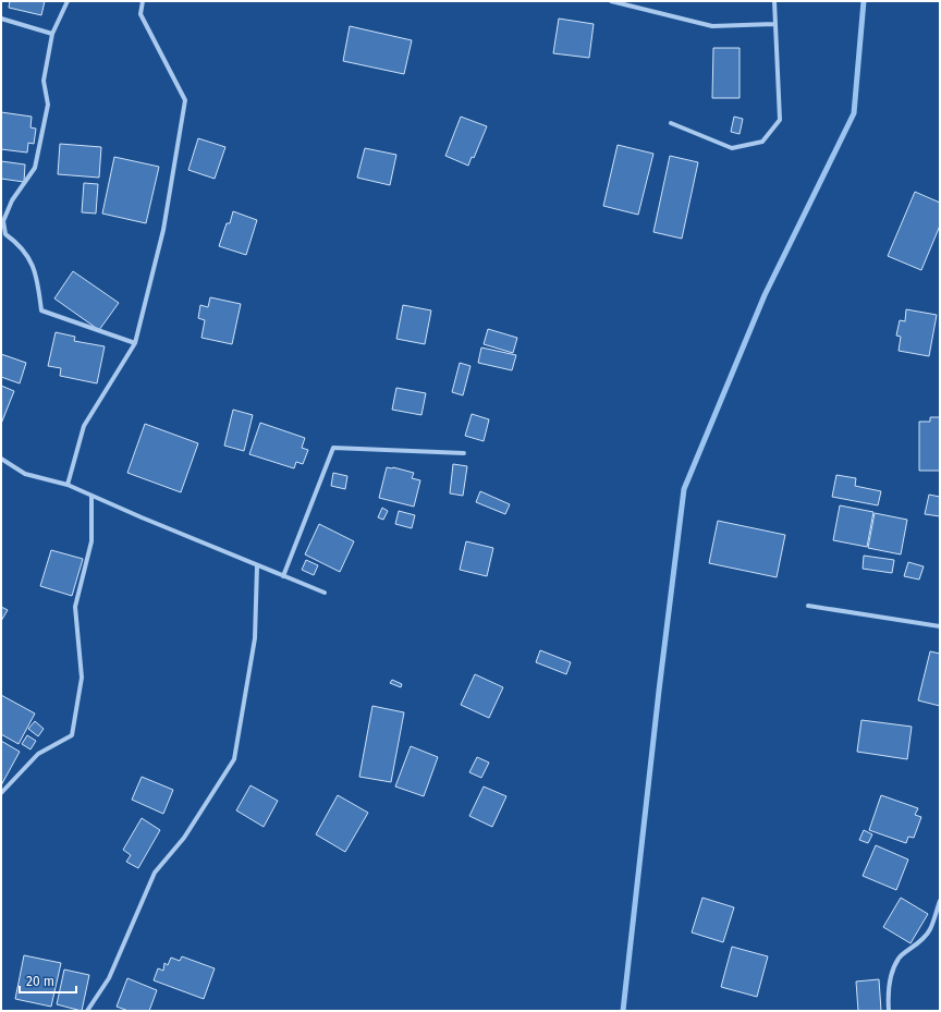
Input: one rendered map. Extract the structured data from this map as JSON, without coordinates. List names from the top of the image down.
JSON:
{
  "scale_bar": "20 m"
}
